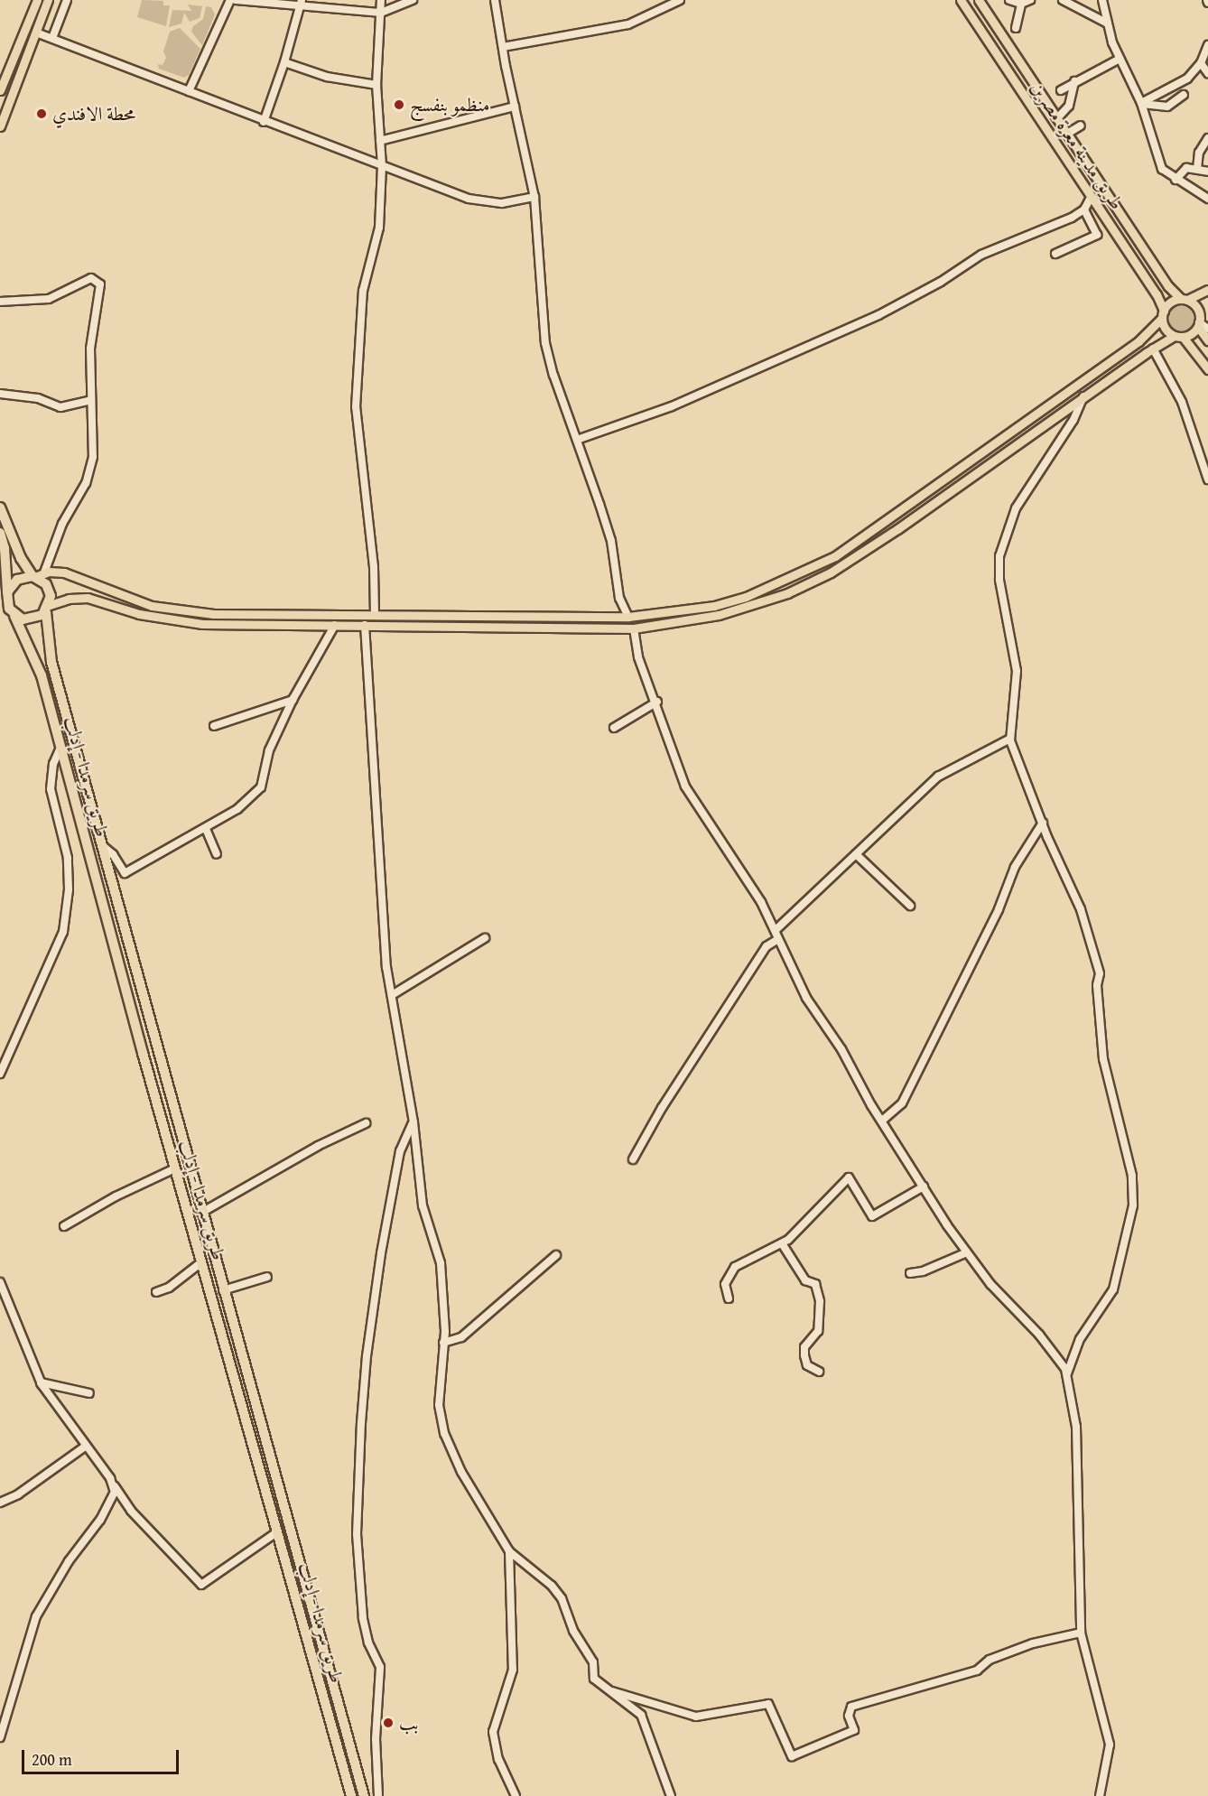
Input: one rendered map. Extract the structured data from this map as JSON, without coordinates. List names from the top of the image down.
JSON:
{
  "streets": {
    "highway": ["طريق سرمدا - إدلب"],
    "main road": ["طريق مدينة معرة مصرين"]
  },
  "places": ["منظمو بنفسج", "محطة الافندي", "بب"],
  "scale_bar": "200 m"
}
